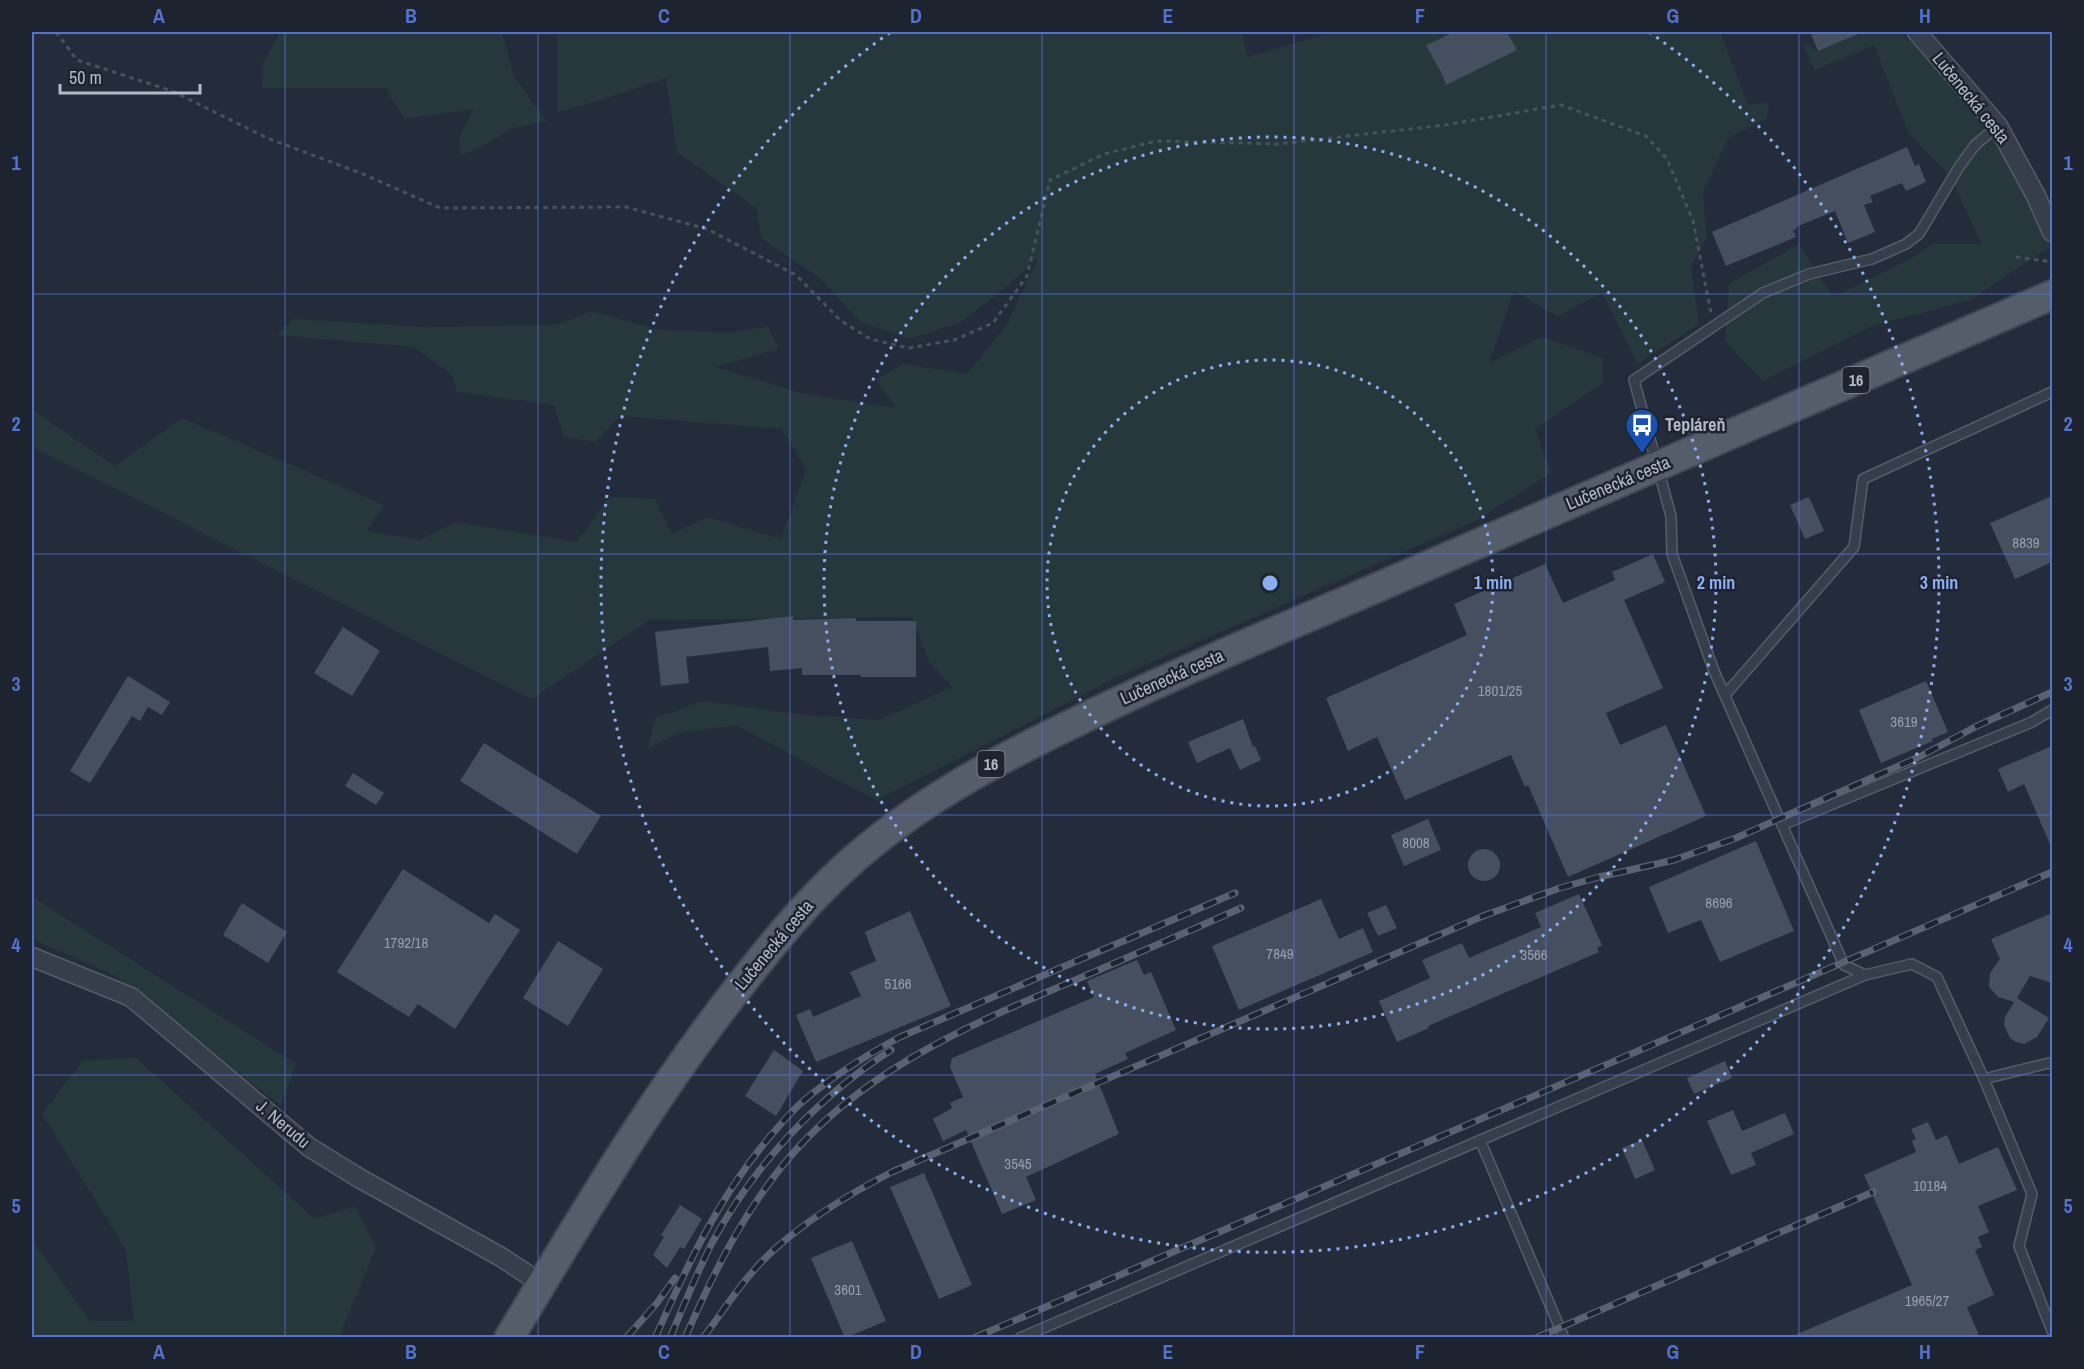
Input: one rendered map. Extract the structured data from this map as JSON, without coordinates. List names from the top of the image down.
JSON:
{
  "streets": {
    "main road": ["Lučenecká cesta", "16"],
    "street": ["J. Nerudu"]
  },
  "crossings": [
    ["Lučenecká cesta", "J. Nerudu"]
  ],
  "places": {
    "bus stop": ["Tepláreň"]
  },
  "house_numbers": [
    "8839",
    "1801/25",
    "3619",
    "8008",
    "8696",
    "1792/18",
    "7849",
    "3566",
    "5166",
    "3545",
    "10184",
    "3601",
    "1965/27"
  ],
  "scale_bar": "50 m",
  "grid": {
    "columns": [
      "A",
      "B",
      "C",
      "D",
      "E",
      "F",
      "G",
      "H"
    ],
    "rows": [
      "1",
      "2",
      "3",
      "4",
      "5"
    ]
  },
  "rings": ["1 min", "2 min", "3 min"]
}
